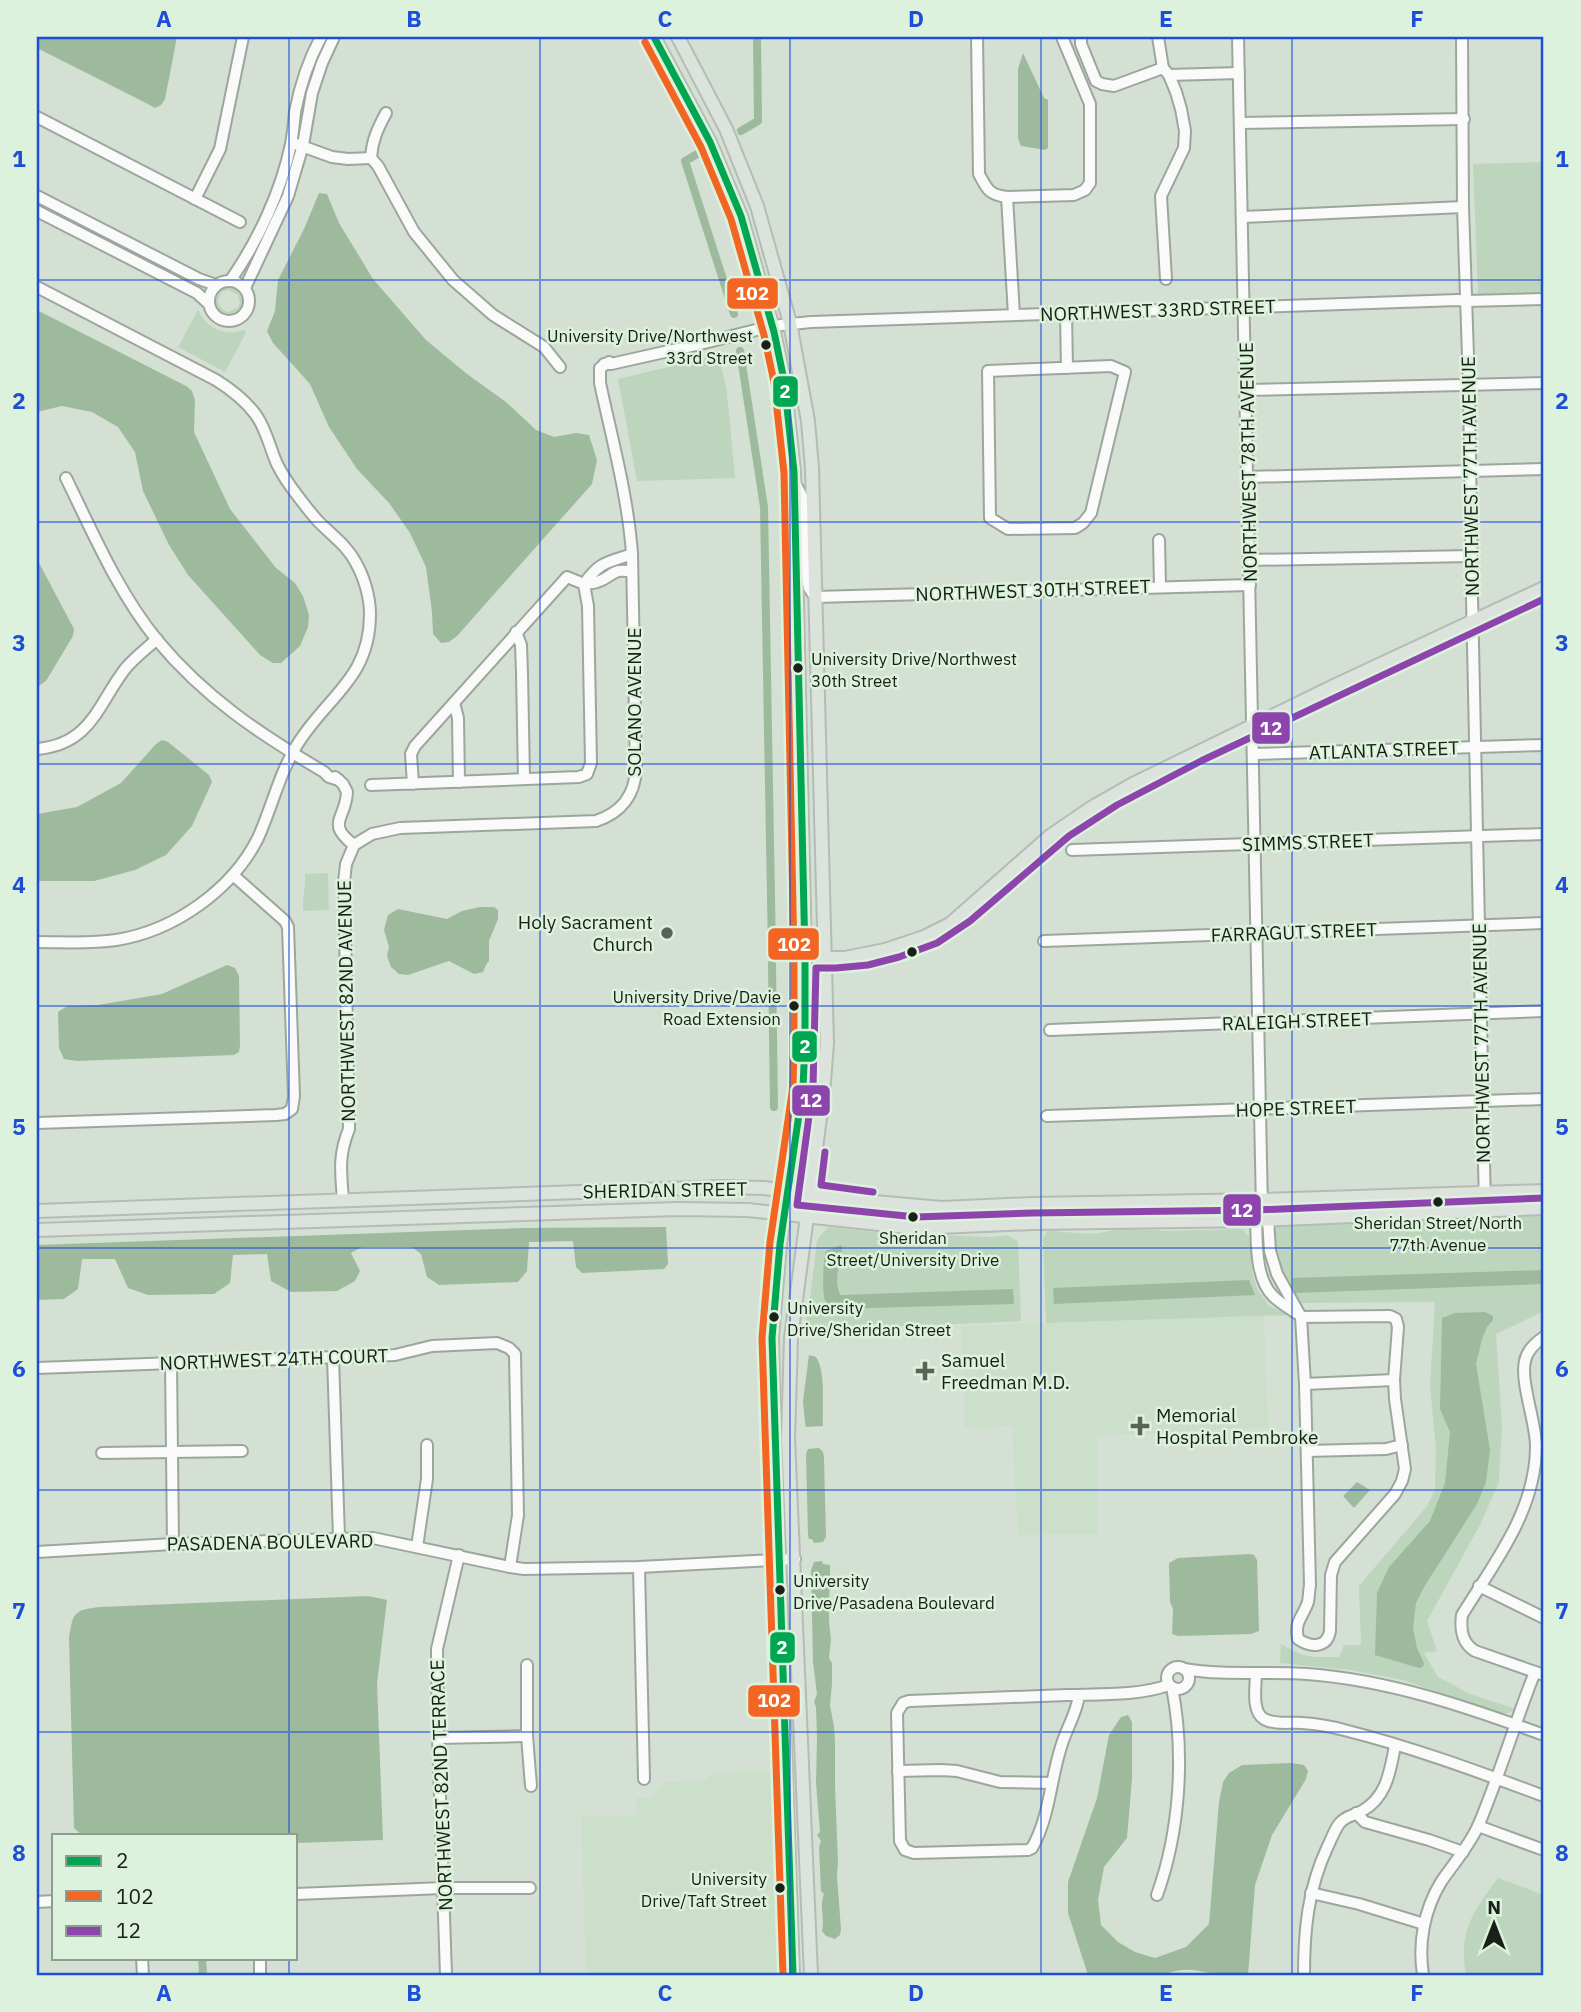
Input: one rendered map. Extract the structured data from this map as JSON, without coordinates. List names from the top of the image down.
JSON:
{
  "streets": {
    "main road": ["SHERIDAN STREET"],
    "street": [
      "NORTHWEST 33RD STREET",
      "NORTHWEST 78TH AVENUE",
      "NORTHWEST 77TH AVENUE",
      "NORTHWEST 30TH STREET",
      "SOLANO AVENUE",
      "ATLANTA STREET",
      "SIMMS STREET",
      "FARRAGUT STREET",
      "NORTHWEST 82ND AVENUE",
      "RALEIGH STREET",
      "HOPE STREET",
      "NORTHWEST 24TH COURT",
      "PASADENA BOULEVARD",
      "NORTHWEST 82ND TERRACE"
    ]
  },
  "crossings": [
    ["NORTHWEST 33RD STREET", "NORTHWEST 78TH AVENUE"],
    ["NORTHWEST 33RD STREET", "NORTHWEST 77TH AVENUE"],
    ["NORTHWEST 33RD STREET", "SOLANO AVENUE"],
    ["NORTHWEST 78TH AVENUE", "NORTHWEST 30TH STREET"],
    ["NORTHWEST 77TH AVENUE", "ATLANTA STREET"],
    ["NORTHWEST 77TH AVENUE", "SIMMS STREET"],
    ["NORTHWEST 77TH AVENUE", "FARRAGUT STREET"],
    ["NORTHWEST 77TH AVENUE", "RALEIGH STREET"],
    ["NORTHWEST 77TH AVENUE", "HOPE STREET"],
    ["NORTHWEST 77TH AVENUE", "SHERIDAN STREET"],
    ["SOLANO AVENUE", "NORTHWEST 82ND AVENUE"],
    ["NORTHWEST 82ND AVENUE", "SHERIDAN STREET"],
    ["NORTHWEST 24TH COURT", "PASADENA BOULEVARD"],
    ["PASADENA BOULEVARD", "NORTHWEST 82ND TERRACE"]
  ],
  "places": {
    "other": [
      "University Drive/Northwest 33rd Street",
      "University Drive/Northwest 30th Street",
      "Holy Sacrament Church",
      "University Drive/Davie Road Extension",
      "Sheridan Street/North 77th Avenue",
      "Sheridan Street/University Drive",
      "University Drive/Sheridan Street",
      "University Drive/Pasadena Boulevard",
      "University Drive/Taft Street"
    ],
    "health": ["Samuel Freedman M.D.", "Memorial Hospital Pembroke"]
  },
  "lines": ["transit line 2", "transit line 102", "transit line 12"],
  "legend": ["2", "102", "12"],
  "north": "top",
  "grid": {
    "columns": [
      "A",
      "B",
      "C",
      "D",
      "E",
      "F"
    ],
    "rows": [
      "1",
      "2",
      "3",
      "4",
      "5",
      "6",
      "7",
      "8"
    ]
  }
}
